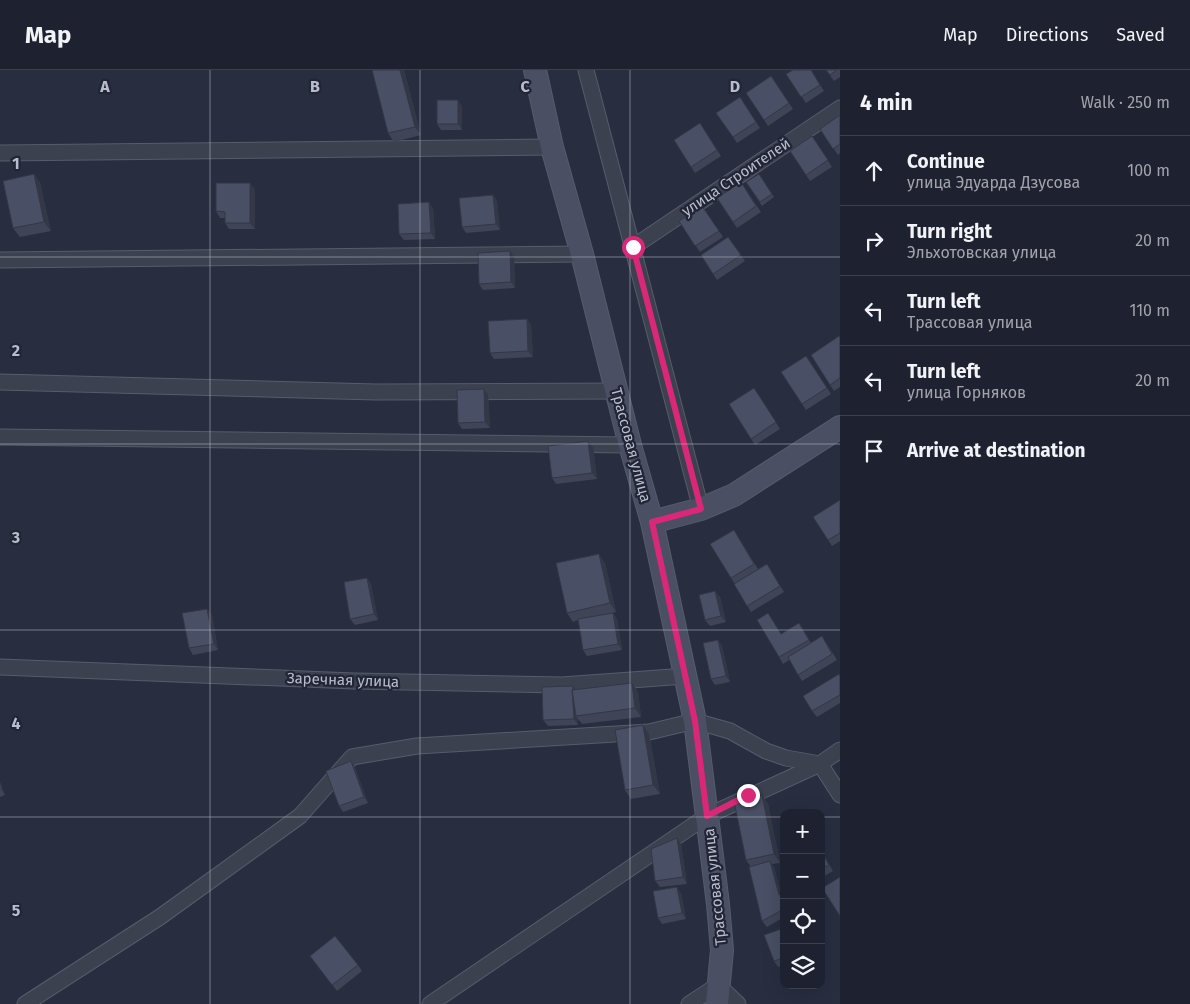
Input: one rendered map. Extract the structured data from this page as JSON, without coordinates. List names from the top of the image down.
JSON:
{
  "streets": {
    "street": ["улица Строителей", "Трассовая улица", "Заречная улица"]
  },
  "crossings": [
    ["Трассовая улица", "Заречная улица"]
  ],
  "page": {
    "header": "Map",
    "nav": ["Map", "Directions", "Saved"],
    "heading": ["4 min", "Walk · 250 m"],
    "list": [
      ["Continue", "улица Эдуарда Дзусова", "100 m"],
      ["Turn right", "Эльхотовская улица", "20 m"],
      ["Turn left", "Трассовая улица", "110 m"],
      ["Turn left", "улица Горняков", "20 m"],
      "Arrive at destination"
    ],
    "map_buttons": ["+", "−"]
  },
  "grid": {
    "columns": [
      "A",
      "B",
      "C",
      "D"
    ],
    "rows": [
      "1",
      "2",
      "3",
      "4",
      "5"
    ]
  }
}
